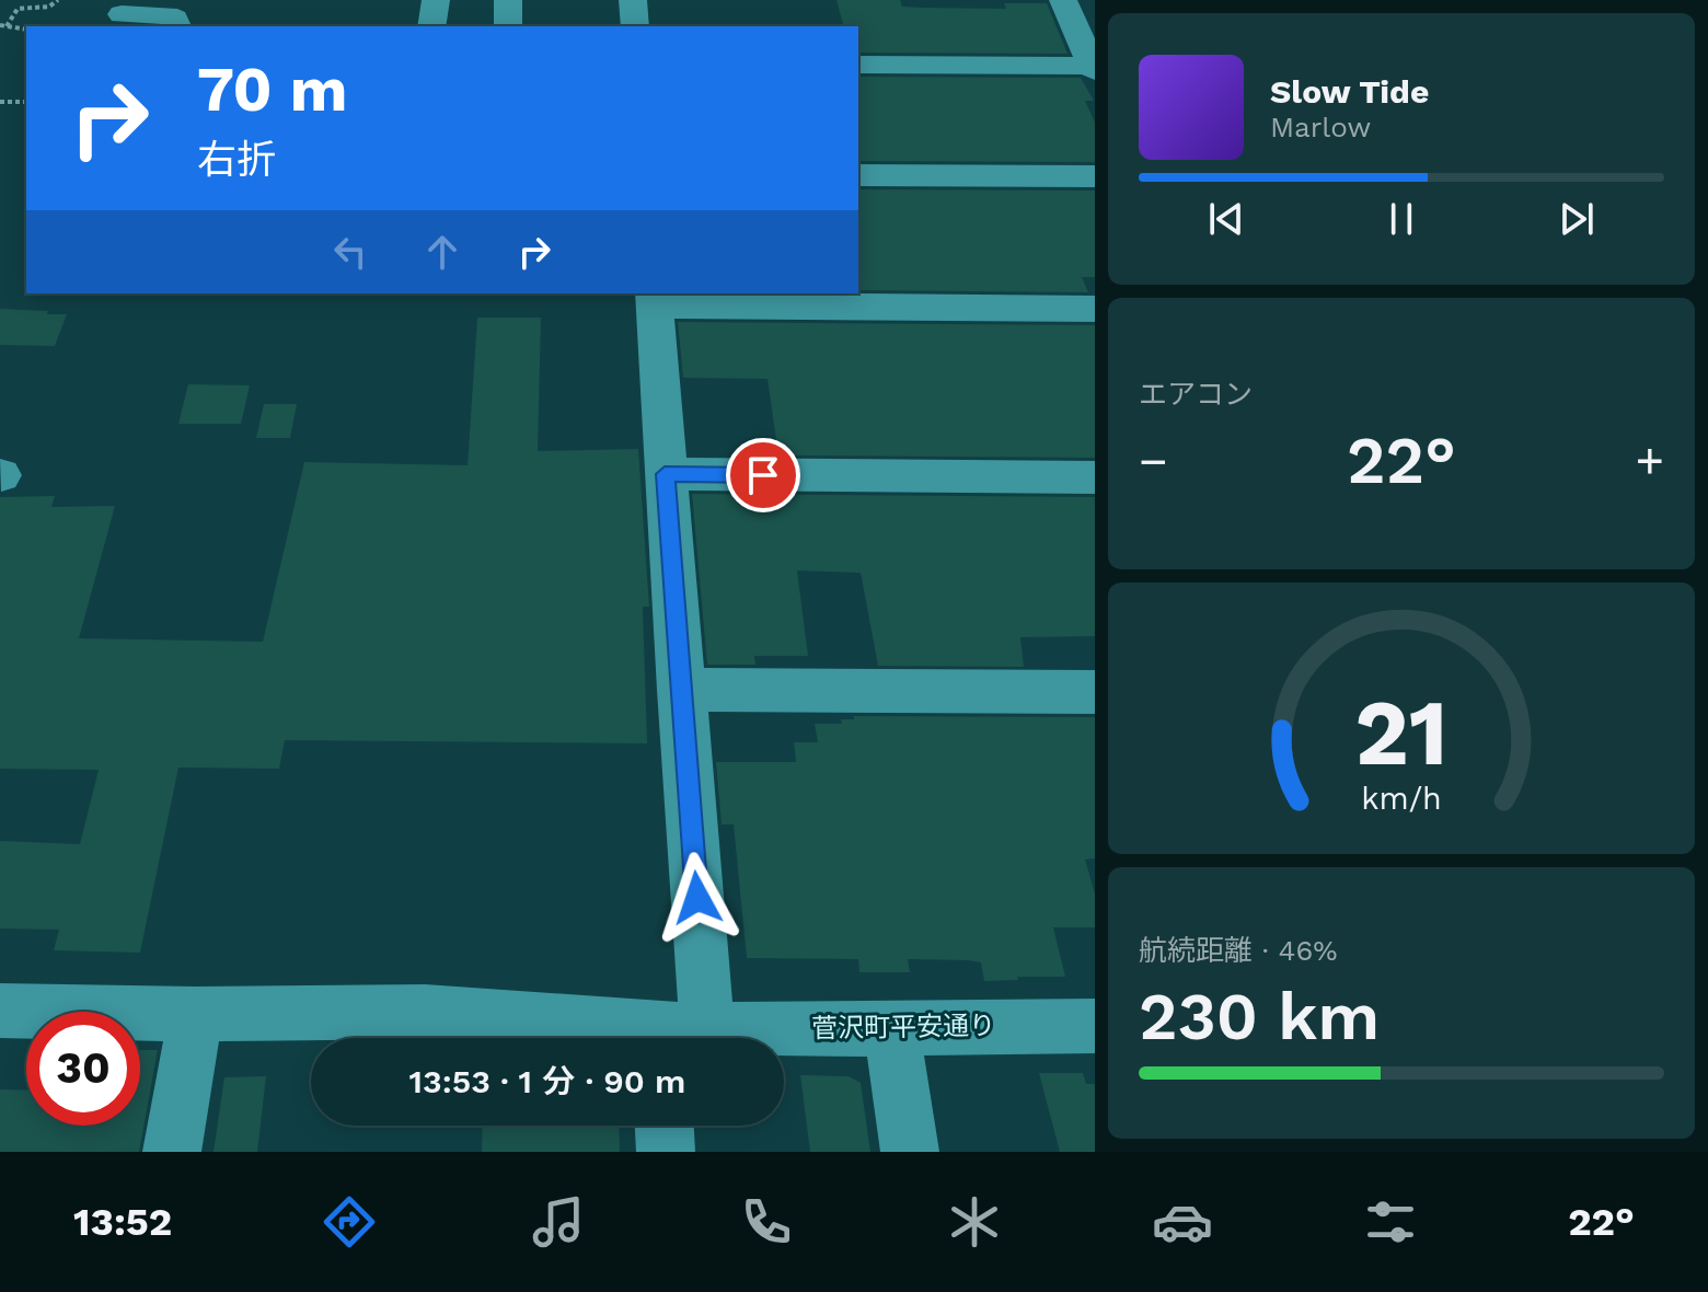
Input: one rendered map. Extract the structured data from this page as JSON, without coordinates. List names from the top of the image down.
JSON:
{
  "streets": {
    "street": ["菅沢町平安通り"]
  },
  "page": {
    "turn": ["70 m", "右折"],
    "song": ["Slow Tide", "Marlow"],
    "tile": [
      "エアコン",
      ["航続距離 · 46%", "230 km"]
    ],
    "heat": ["−", "22°", "+"],
    "limit": "30",
    "trip": "13:53 · 1 分 · 90 m",
    "tabs": ["13:52", "22°"],
    "gauge": ["21", "km/h"]
  }
}
